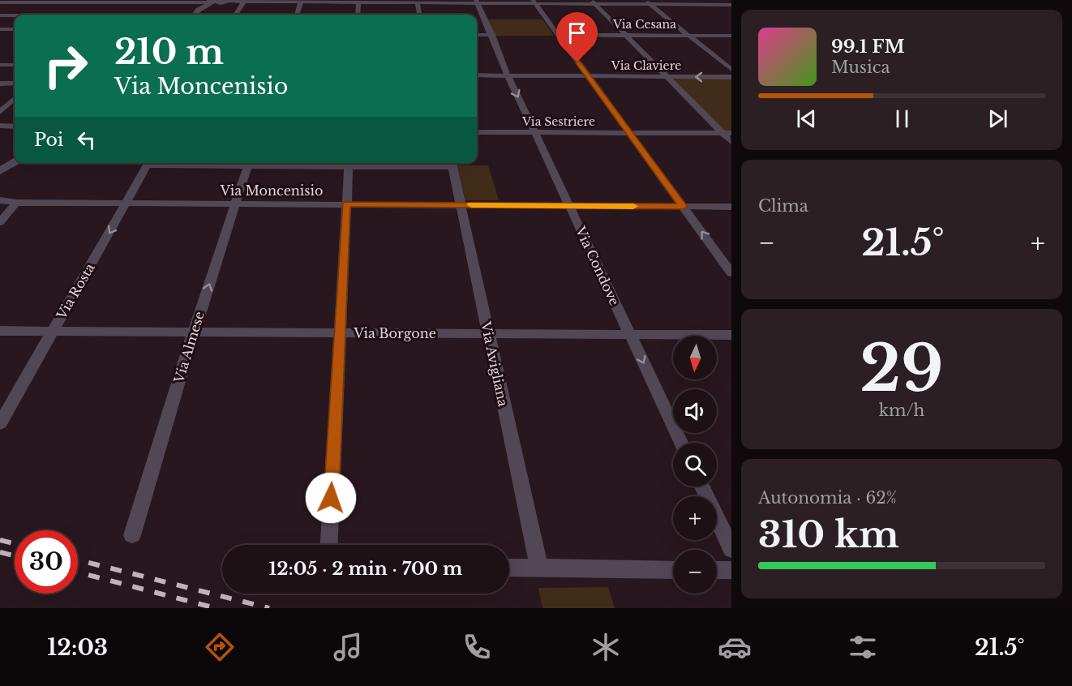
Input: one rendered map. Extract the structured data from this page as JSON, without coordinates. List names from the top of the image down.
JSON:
{
  "streets": {
    "street": [
      "Via Cesana",
      "Via Claviere",
      "Via Sestriere",
      "Via Moncenisio",
      "Via Condove",
      "Via Rosta",
      "Via Borgone",
      "Via Almese",
      "Via Avigliana"
    ]
  },
  "crossings": [
    ["Via Claviere", "Via Condove"],
    ["Via Sestriere", "Via Condove"],
    ["Via Moncenisio", "Via Condove"],
    ["Via Moncenisio", "Via Rosta"],
    ["Via Moncenisio", "Via Almese"],
    ["Via Moncenisio", "Via Avigliana"],
    ["Via Condove", "Via Borgone"],
    ["Via Rosta", "Via Borgone"],
    ["Via Borgone", "Via Almese"],
    ["Via Borgone", "Via Avigliana"]
  ],
  "one_way": ["Via Rosta"],
  "north": "bottom",
  "page": {
    "turn": ["210 m", "Via Moncenisio"],
    "song": ["99.1 FM", "Musica"],
    "then": "Poi",
    "tile": [
      "Clima",
      ["29", "km/h"],
      ["Autonomia · 62%", "310 km"]
    ],
    "heat": ["−", "21.5°", "+"],
    "map_buttons": ["+", "−"],
    "limit": "30",
    "trip": "12:05 · 2 min · 700 m",
    "tabs": ["12:03", "21.5°"]
  }
}
